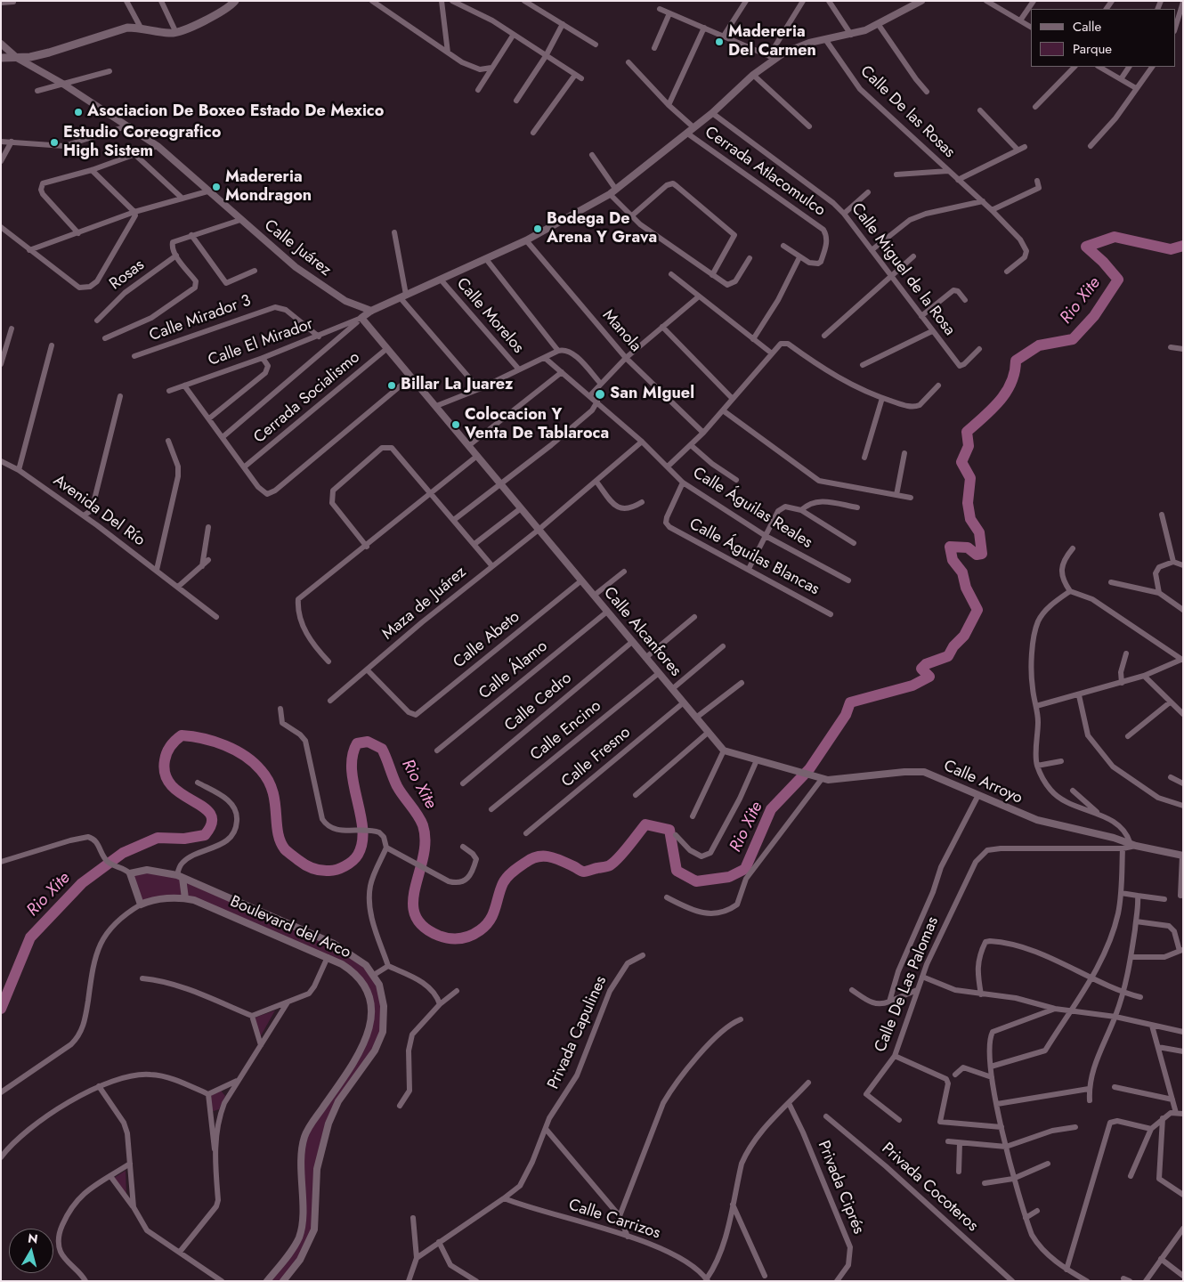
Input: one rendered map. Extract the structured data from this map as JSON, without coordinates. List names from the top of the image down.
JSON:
{
  "streets": {
    "street": [
      "Calle De las Rosas",
      "Cerrada Atlacomulco",
      "Calle Juárez",
      "Calle Miguel de la Rosa",
      "Rosas",
      "Calle Morelos",
      "Calle Mirador 3",
      "Manola",
      "Calle El Mirador",
      "Cerrada Socialismo",
      "Calle Águilas Reales",
      "Avenida Del Río",
      "Calle Águilas Blancas",
      "Maza de Juárez",
      "Calle Alcanfores",
      "Calle Abeto",
      "Calle Álamo",
      "Calle Cedro",
      "Calle Encino",
      "Calle Fresno",
      "Calle Arroyo",
      "Boulevard del Arco",
      "Calle De Las Palomas",
      "Privada Capulines",
      "Privada Ciprés",
      "Privada Cocoteros",
      "Calle Carrizos"
    ]
  },
  "crossings": [
    ["Calle Mirador 3", "Calle El Mirador"],
    ["Calle El Mirador", "Calle Alcanfores"],
    ["Cerrada Socialismo", "Calle Alcanfores"],
    ["Calle Águilas Reales", "Calle Águilas Blancas"],
    ["Calle Águilas Reales", "Maza de Juárez"],
    ["Maza de Juárez", "Calle Alcanfores"],
    ["Maza de Juárez", "Calle Abeto"],
    ["Calle Alcanfores", "Calle Abeto"],
    ["Calle Alcanfores", "Calle Álamo"],
    ["Calle Alcanfores", "Calle Cedro"],
    ["Calle Alcanfores", "Calle Encino"],
    ["Calle Alcanfores", "Calle Fresno"],
    ["Calle Alcanfores", "Calle Arroyo"],
    ["Calle Arroyo", "Calle De Las Palomas"],
    ["Privada Capulines", "Calle Carrizos"]
  ],
  "water": ["Rio Xite"],
  "places": [
    "Madereria Del Carmen",
    "Asociacion De Boxeo Estado De Mexico",
    "Estudio Coreografico High Sistem",
    "Madereria Mondragon",
    "Bodega De Arena Y Grava",
    "Billar La Juarez",
    "San MIguel",
    "Colocacion Y Venta De Tablaroca"
  ],
  "legend": ["Calle", "Parque"],
  "north": "top"
}
